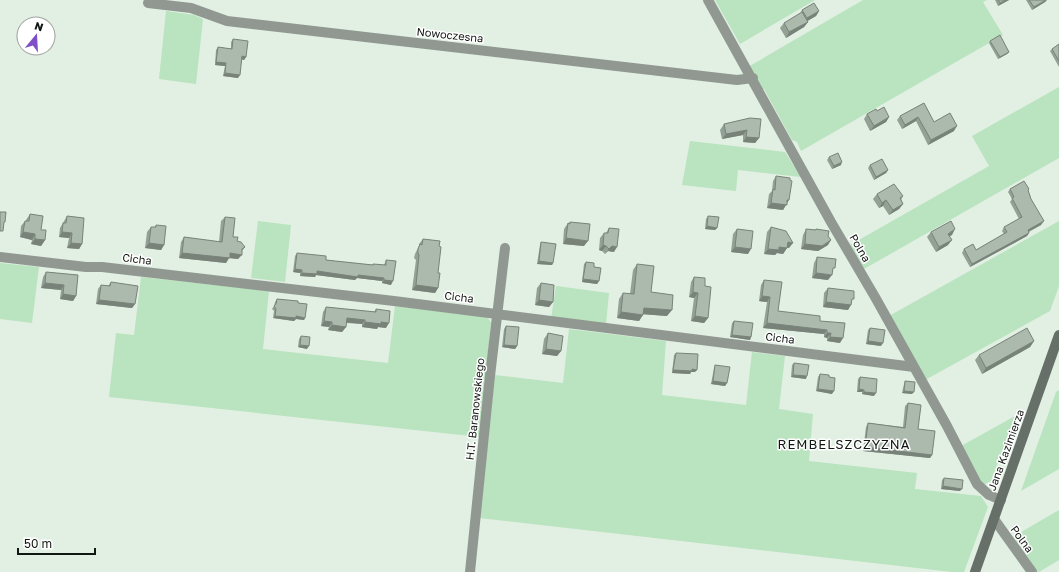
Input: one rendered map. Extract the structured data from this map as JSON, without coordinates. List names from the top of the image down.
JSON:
{
  "streets": {
    "main road": ["Jana Kazimierza"],
    "street": [
      "Nowoczesna",
      "Polna",
      "Cicha",
      "H.T. Baranowskiego"
    ]
  },
  "crossings": [
    ["Nowoczesna", "Polna"],
    ["Polna", "Cicha"],
    ["Polna", "Jana Kazimierza"],
    ["Cicha", "H.T. Baranowskiego"]
  ],
  "districts": ["REMBELSZCZYZNA"],
  "scale_bar": "50 m",
  "north": "top"
}
